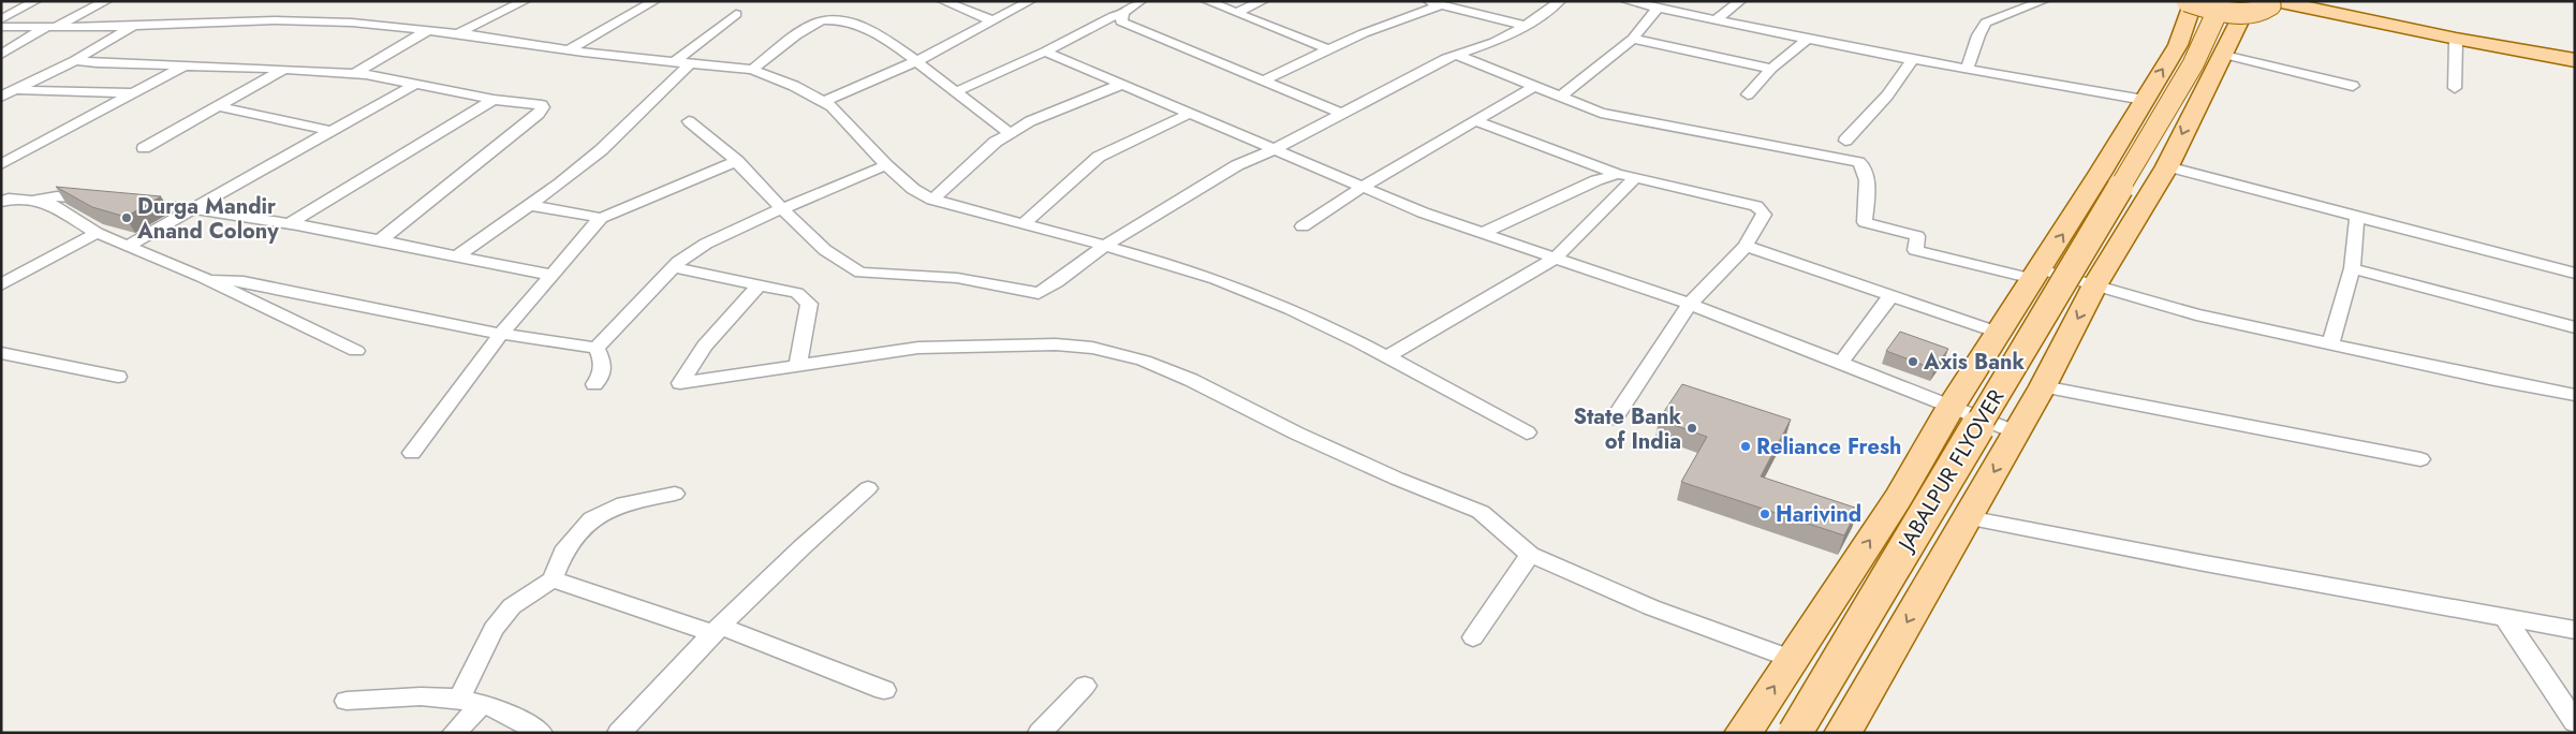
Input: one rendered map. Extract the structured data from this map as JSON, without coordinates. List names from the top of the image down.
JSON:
{
  "streets": {
    "main road": ["JABALPUR FLYOVER"]
  },
  "places": [
    "Durga Mandir Anand Colony",
    "Axis Bank",
    "State Bank of India",
    "Reliance Fresh",
    "Harivind"
  ]
}
